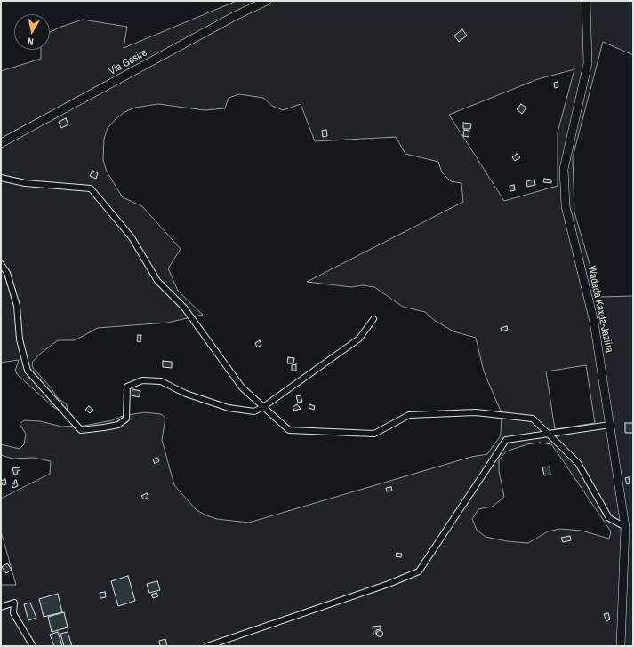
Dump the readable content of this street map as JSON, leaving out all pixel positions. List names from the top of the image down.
{
  "streets": {
    "street": ["Via Gesire", "Wadada Kaxda-Jaziira"]
  },
  "north": "bottom"
}
